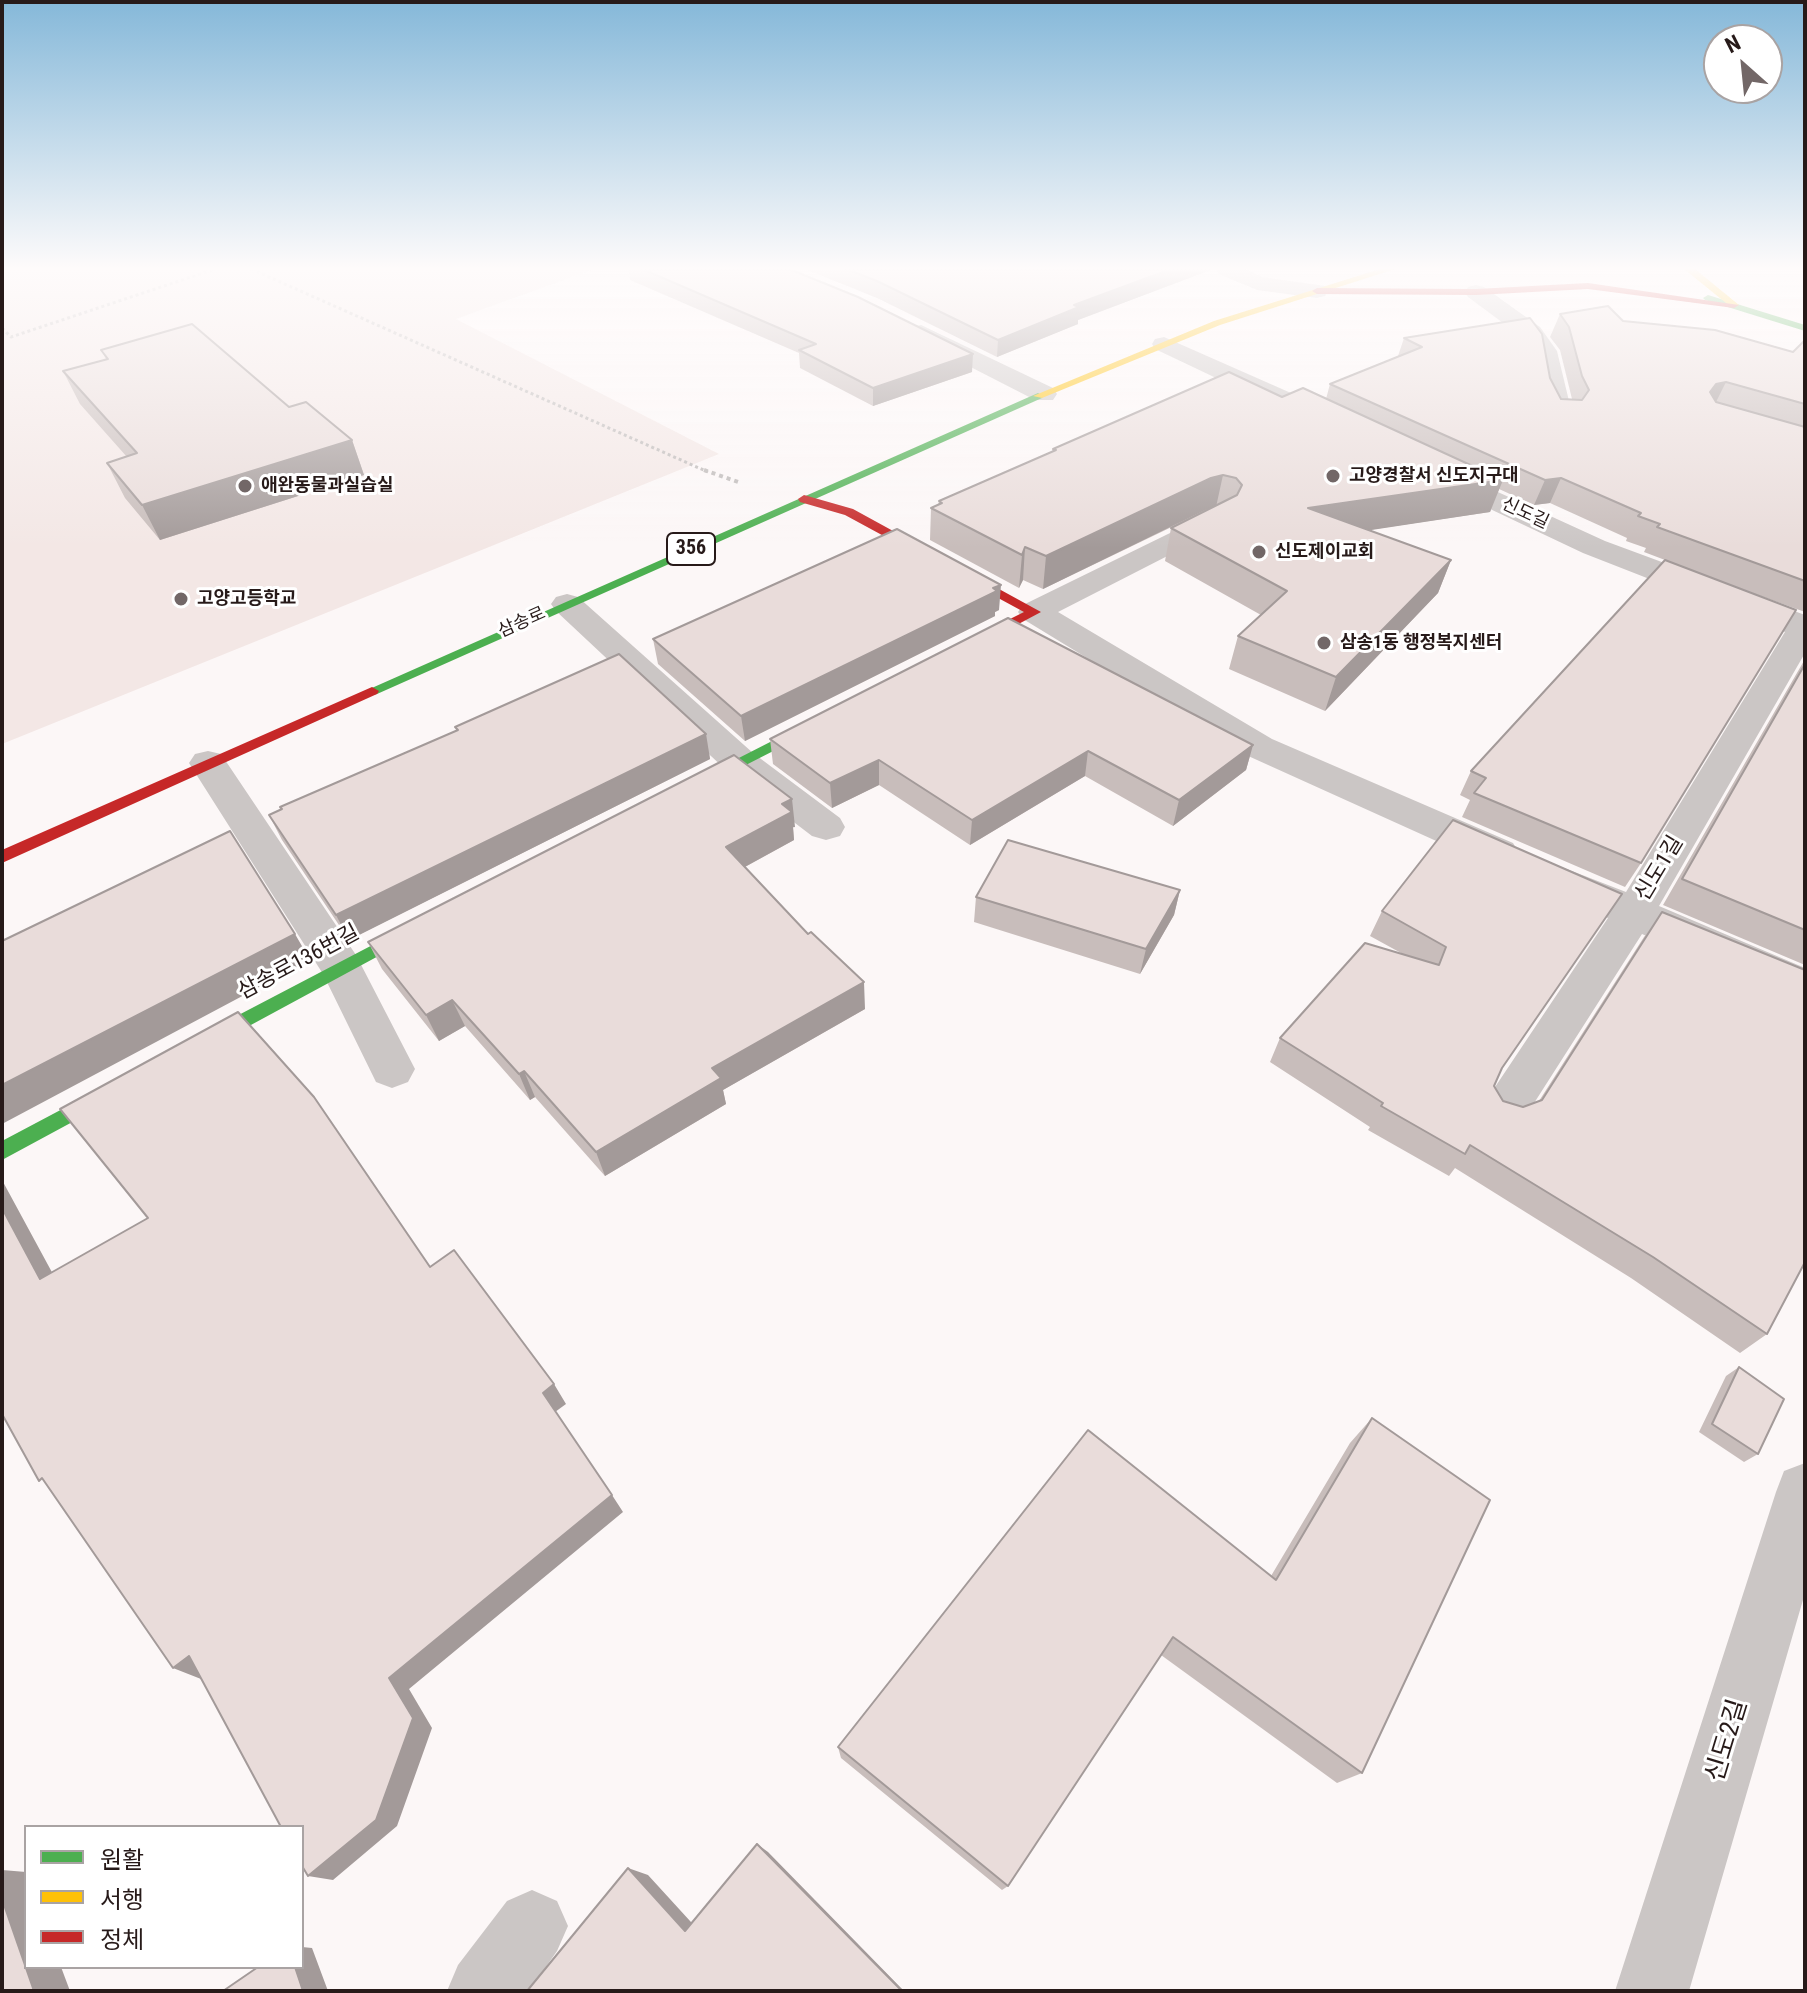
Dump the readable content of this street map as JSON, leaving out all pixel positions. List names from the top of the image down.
{
  "streets": {
    "main road": ["356", "삼송로", "삼송로136번길"],
    "street": ["신도길", "신도1길", "신도2길"]
  },
  "crossings": [
    ["신도길", "신도1길"]
  ],
  "places": [
    "고양경찰서 신도지구대",
    "애완동물과실습실",
    "신도제이교회",
    "고양고등학교",
    "삼송1동 행정복지센터"
  ],
  "legend": ["원활", "서행", "정체"],
  "north": "top left"
}
